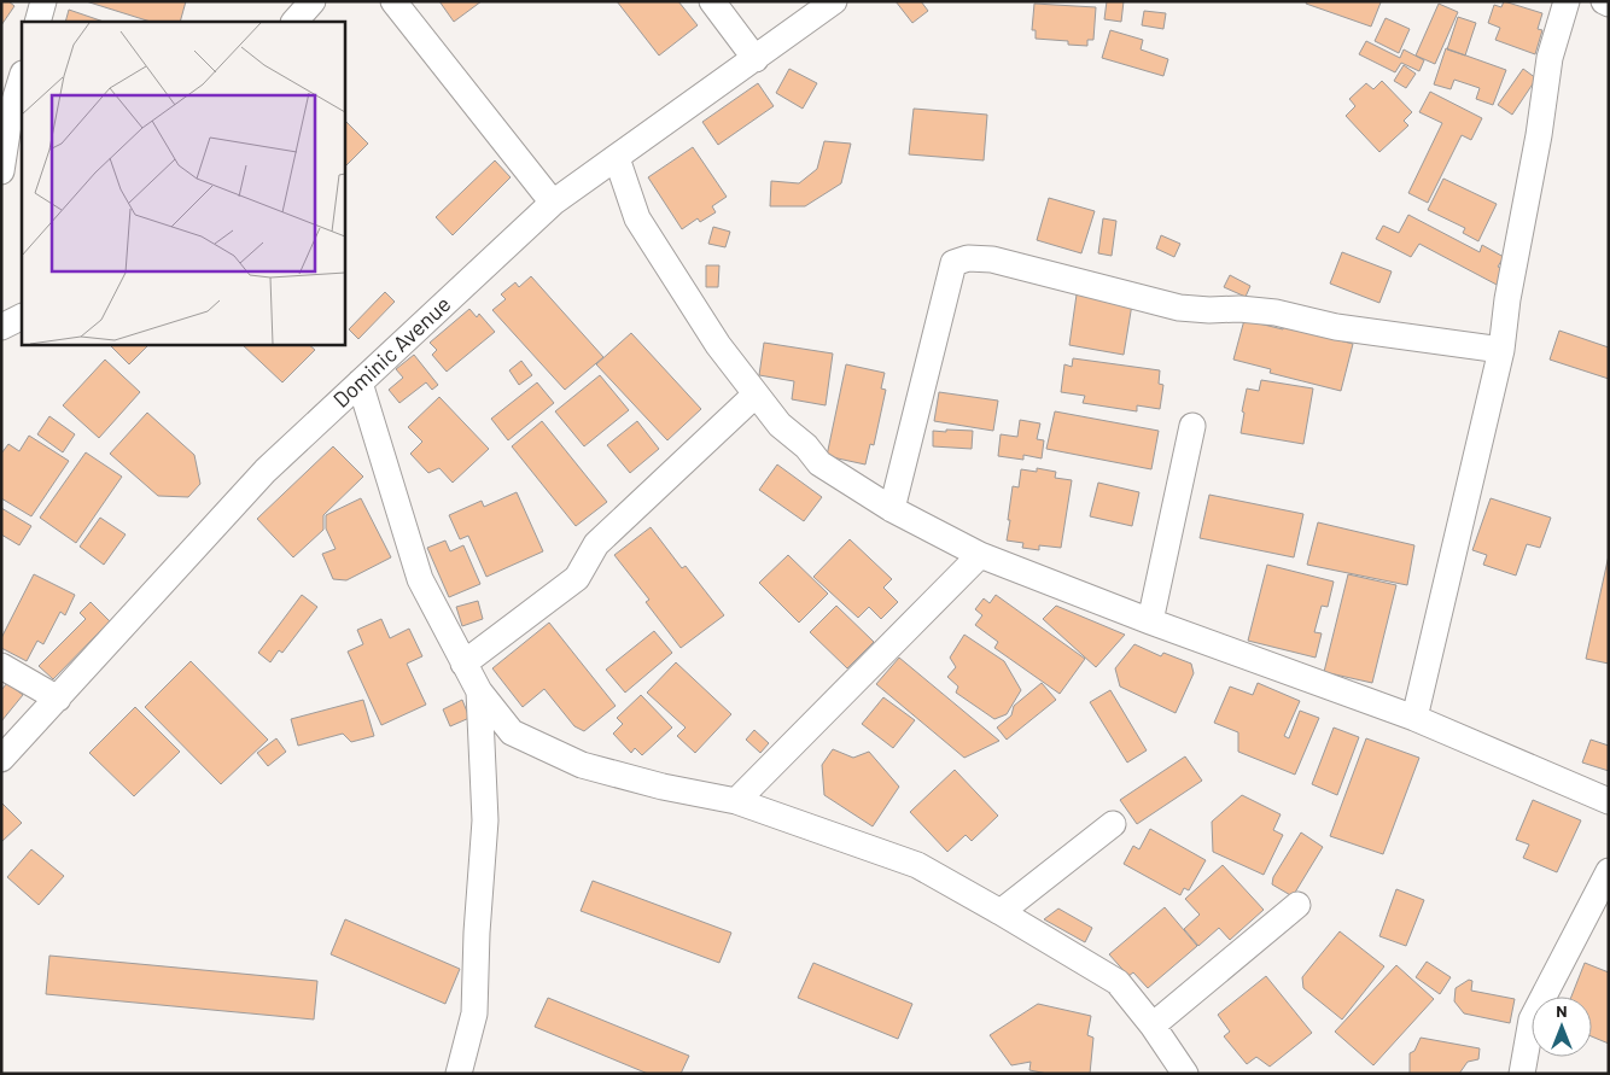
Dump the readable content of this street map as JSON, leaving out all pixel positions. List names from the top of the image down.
{
  "streets": {
    "street": ["Dominic Avenue"]
  },
  "north": "top"
}
